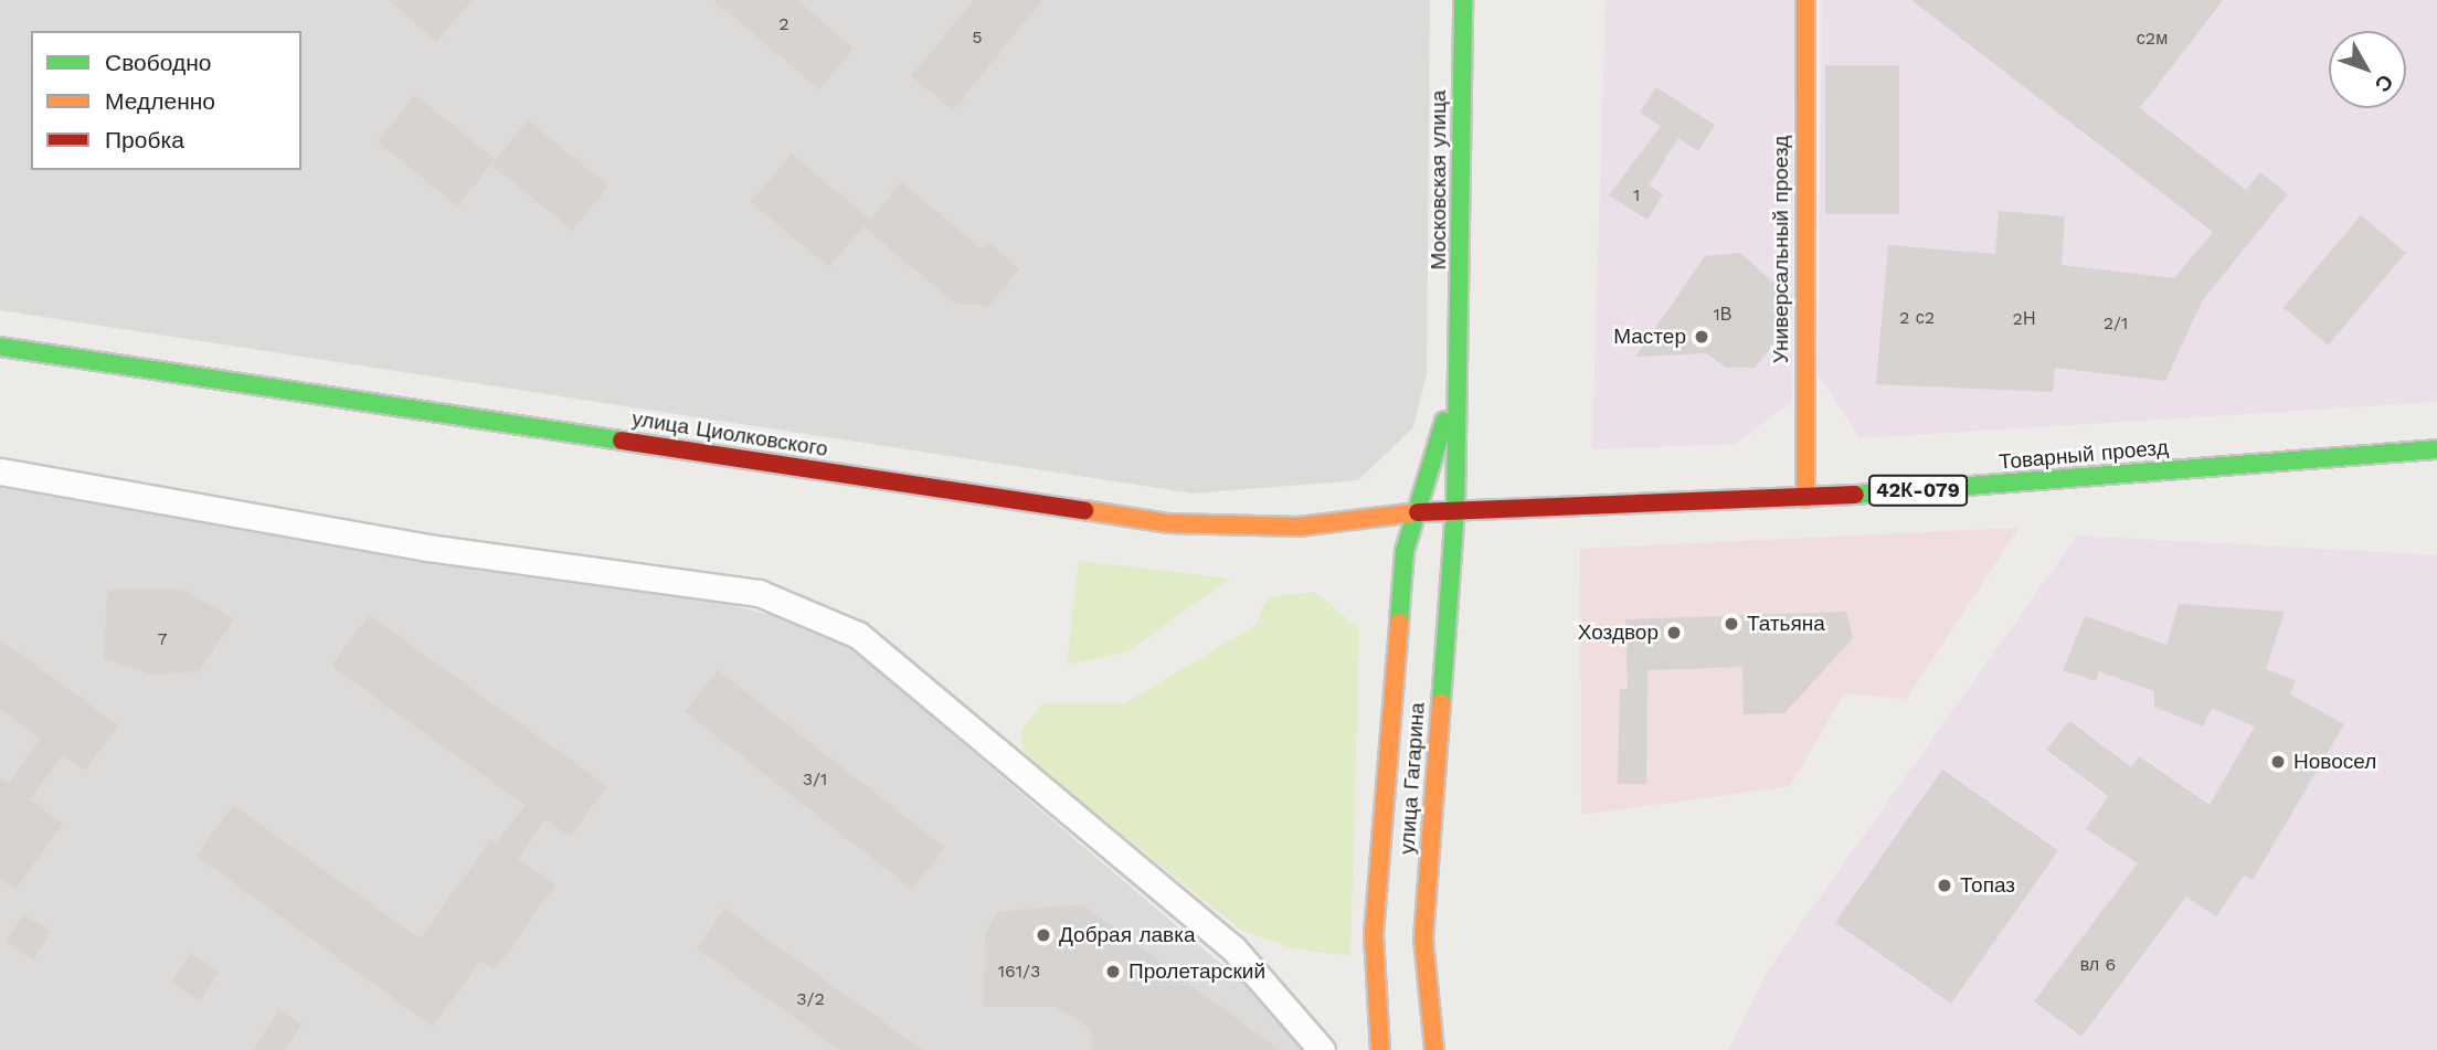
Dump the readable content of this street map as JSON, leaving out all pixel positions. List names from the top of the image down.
{
  "streets": {
    "main road": [
      "Московская улица",
      "Универсальный проезд",
      "улица Циолковского",
      "Товарный проезд",
      "42К-079",
      "улица Гагарина"
    ]
  },
  "crossings": [
    ["Московская улица", "улица Циолковского"],
    ["Московская улица", "Товарный проезд"],
    ["Московская улица", "улица Гагарина"],
    ["Универсальный проезд", "Товарный проезд"],
    ["улица Циолковского", "Товарный проезд"],
    ["улица Циолковского", "улица Гагарина"],
    ["Товарный проезд", "улица Гагарина"]
  ],
  "places": [
    "Мастер",
    "Татьяна",
    "Хоздвор",
    "Новосел",
    "Топаз",
    "Добрая лавка",
    "Пролетарский"
  ],
  "house_numbers": [
    "2",
    "5",
    "с2м",
    "1",
    "1В",
    "2 с2",
    "2Н",
    "2/1",
    "7",
    "3/1",
    "вл 6",
    "161/3",
    "3/2"
  ],
  "legend": ["Свободно", "Медленно", "Пробка"],
  "north": "bottom right"
}
